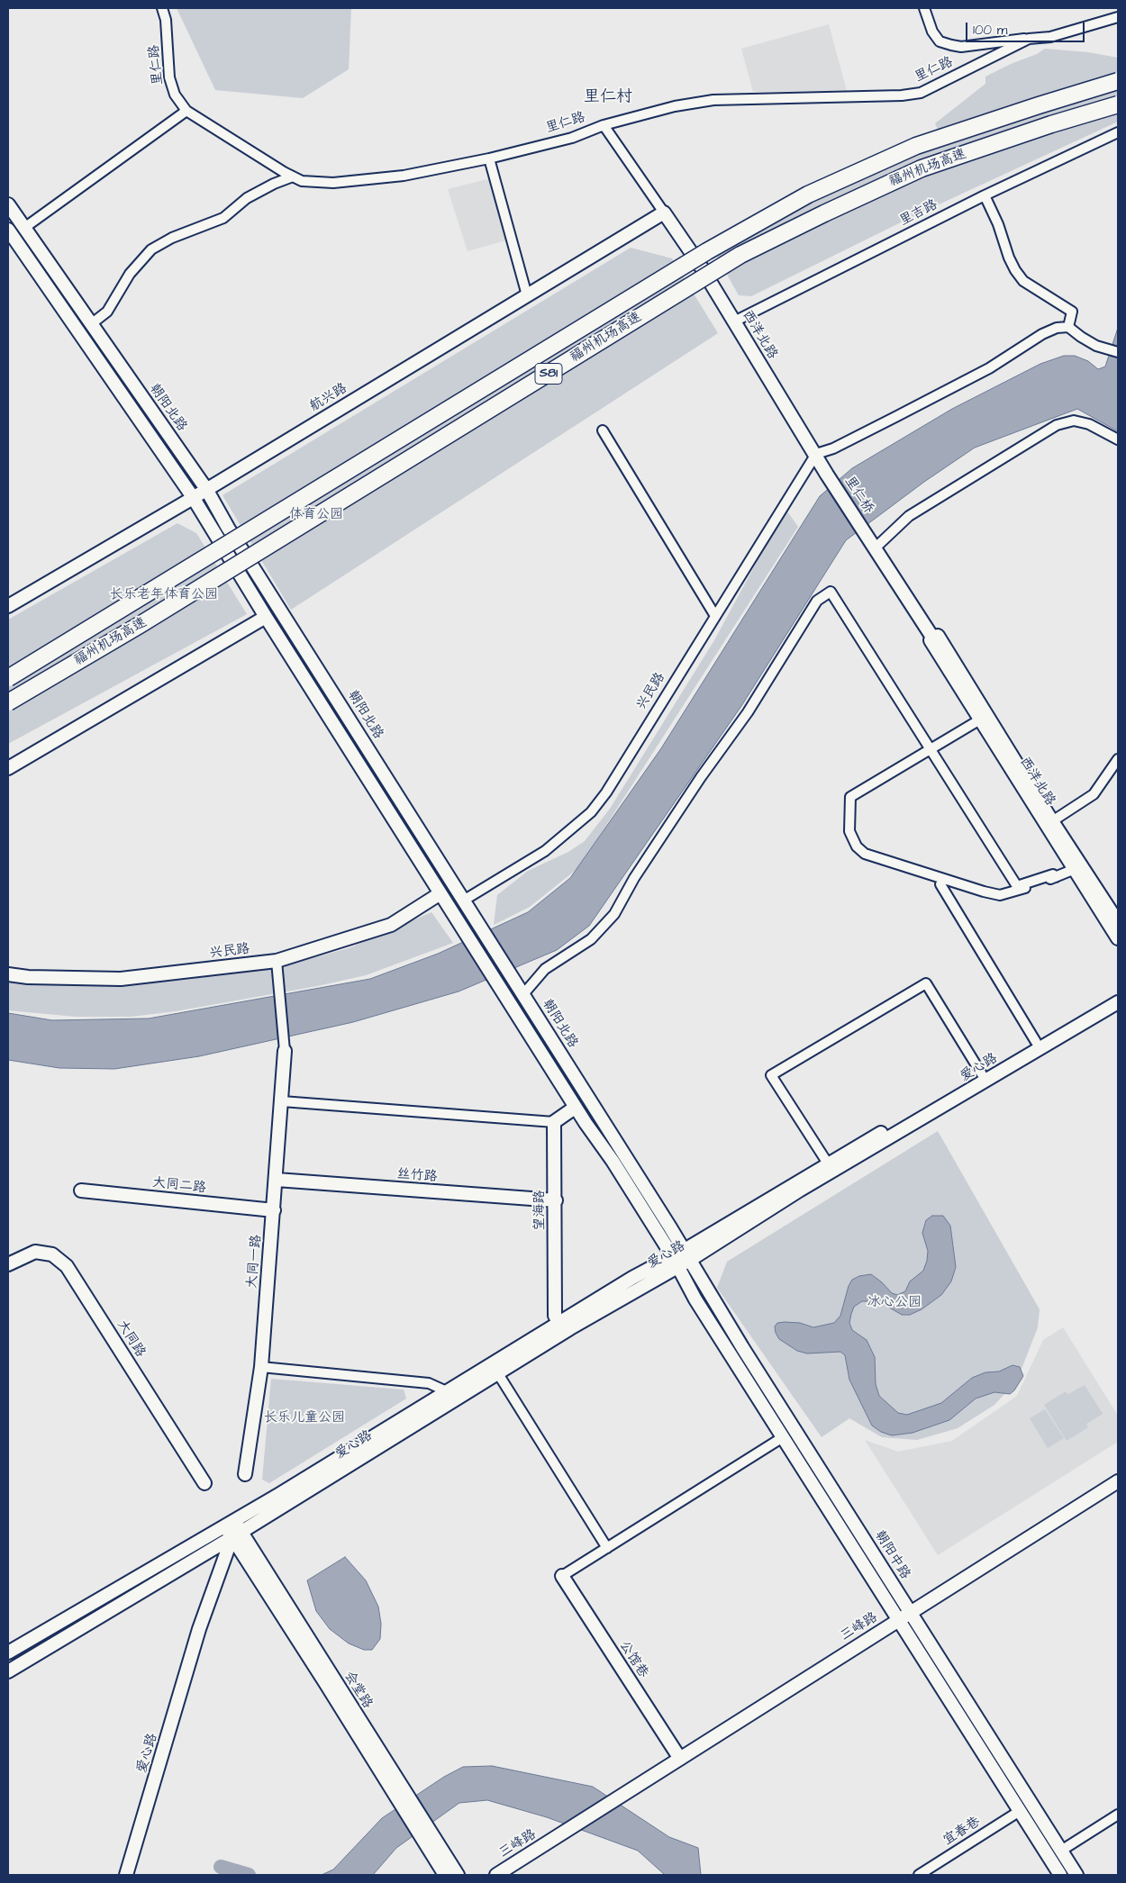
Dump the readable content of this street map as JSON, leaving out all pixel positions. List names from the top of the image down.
{
  "streets": {
    "highway": ["福州机场高速", "S81"],
    "main road": [
      "西洋北路",
      "航兴路",
      "朝阳北路",
      "里仁桥",
      "兴民路",
      "爱心路",
      "丝竹路",
      "大同二路",
      "望海路",
      "大同一路",
      "大同路",
      "朝阳中路",
      "三峰路",
      "公馆巷",
      "会堂路"
    ],
    "street": ["里仁路", "里吉路", "宜春巷"]
  },
  "crossings": [
    ["里吉路", "西洋北路"],
    ["西洋北路", "航兴路"],
    ["西洋北路", "里仁桥"],
    ["西洋北路", "兴民路"],
    ["航兴路", "朝阳北路"],
    ["朝阳北路", "兴民路"],
    ["朝阳北路", "爱心路"],
    ["朝阳北路", "朝阳中路"],
    ["爱心路", "望海路"],
    ["爱心路", "朝阳中路"],
    ["爱心路", "会堂路"],
    ["丝竹路", "望海路"],
    ["丝竹路", "大同一路"],
    ["大同二路", "大同一路"],
    ["朝阳中路", "三峰路"],
    ["三峰路", "公馆巷"]
  ],
  "districts": ["里仁村"],
  "parks": [
    "体育公园",
    "长乐老年体育公园",
    "冰心公园",
    "长乐儿童公园"
  ],
  "scale_bar": "100 m"
}
